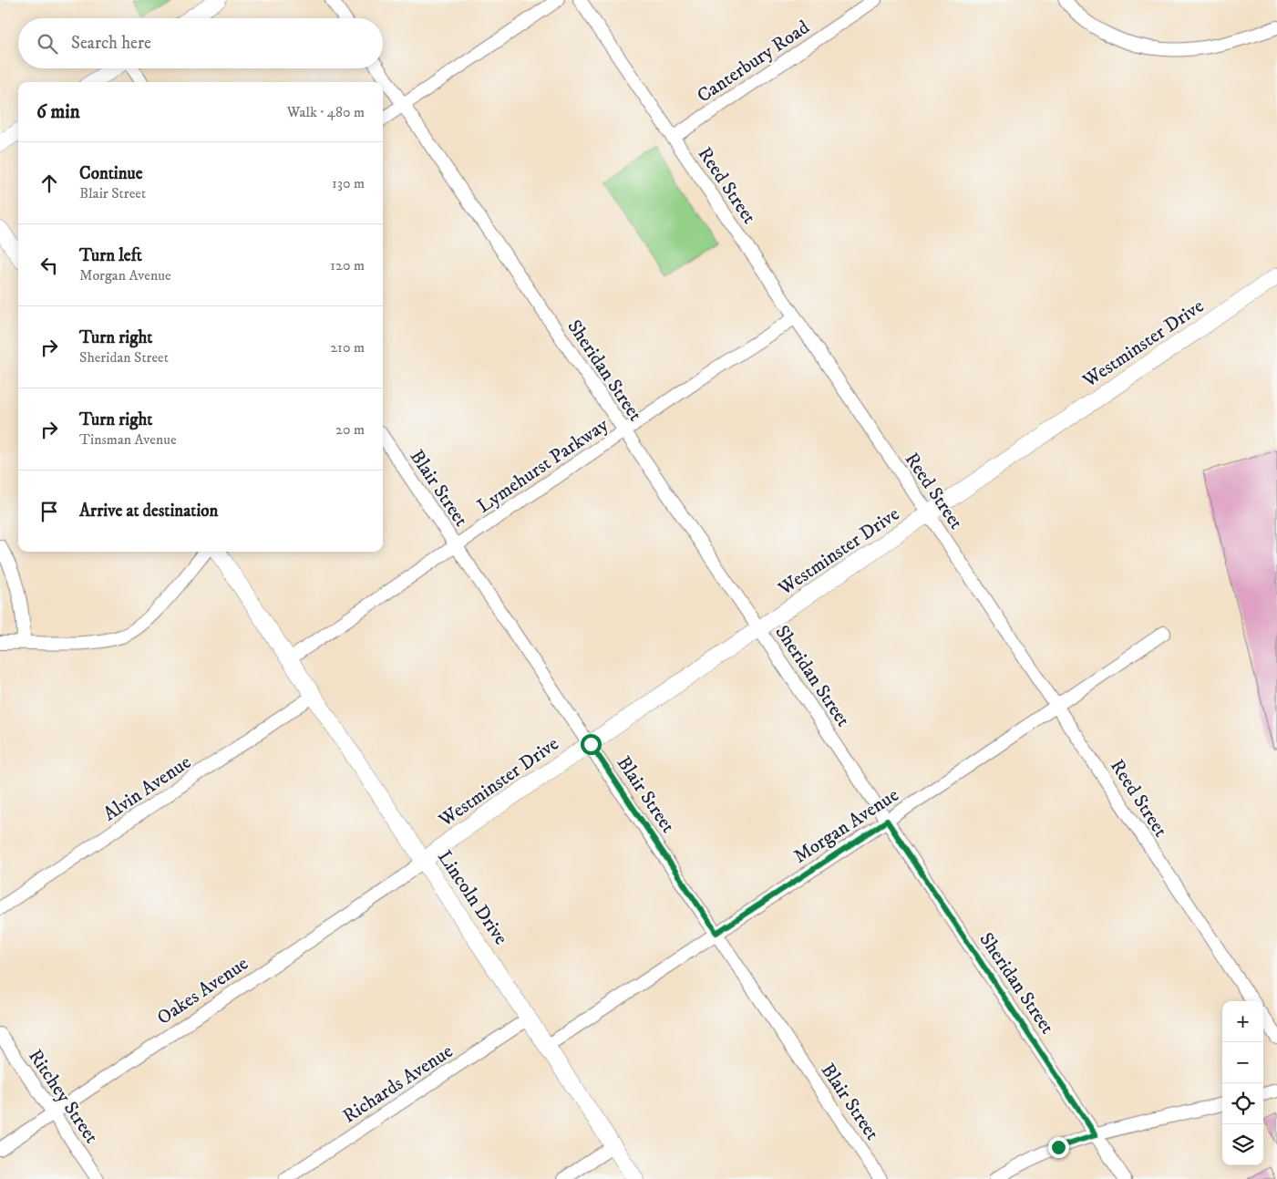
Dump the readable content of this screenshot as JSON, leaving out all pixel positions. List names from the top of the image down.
{
  "streets": {
    "street": [
      "Canterbury Road",
      "Reed Street",
      "Westminster Drive",
      "Sheridan Street",
      "Lymehurst Parkway",
      "Blair Street",
      "Alvin Avenue",
      "Morgan Avenue",
      "Lincoln Drive",
      "Oakes Avenue",
      "Richards Avenue",
      "Ritchey Street"
    ]
  },
  "crossings": [
    ["Canterbury Road", "Reed Street"],
    ["Reed Street", "Westminster Drive"],
    ["Reed Street", "Lymehurst Parkway"],
    ["Reed Street", "Morgan Avenue"],
    ["Westminster Drive", "Sheridan Street"],
    ["Westminster Drive", "Blair Street"],
    ["Westminster Drive", "Lincoln Drive"],
    ["Westminster Drive", "Oakes Avenue"],
    ["Sheridan Street", "Lymehurst Parkway"],
    ["Sheridan Street", "Morgan Avenue"],
    ["Lymehurst Parkway", "Blair Street"],
    ["Lymehurst Parkway", "Lincoln Drive"],
    ["Blair Street", "Morgan Avenue"],
    ["Alvin Avenue", "Lincoln Drive"],
    ["Morgan Avenue", "Lincoln Drive"],
    ["Lincoln Drive", "Oakes Avenue"],
    ["Lincoln Drive", "Richards Avenue"],
    ["Oakes Avenue", "Ritchey Street"]
  ],
  "page": {
    "search": "Search here",
    "heading": ["6 min", "Walk · 480 m"],
    "list": [
      ["Continue", "Blair Street", "130 m"],
      ["Turn left", "Morgan Avenue", "120 m"],
      ["Turn right", "Sheridan Street", "210 m"],
      ["Turn right", "Tinsman Avenue", "20 m"],
      "Arrive at destination"
    ],
    "map_buttons": ["+", "−"]
  }
}
